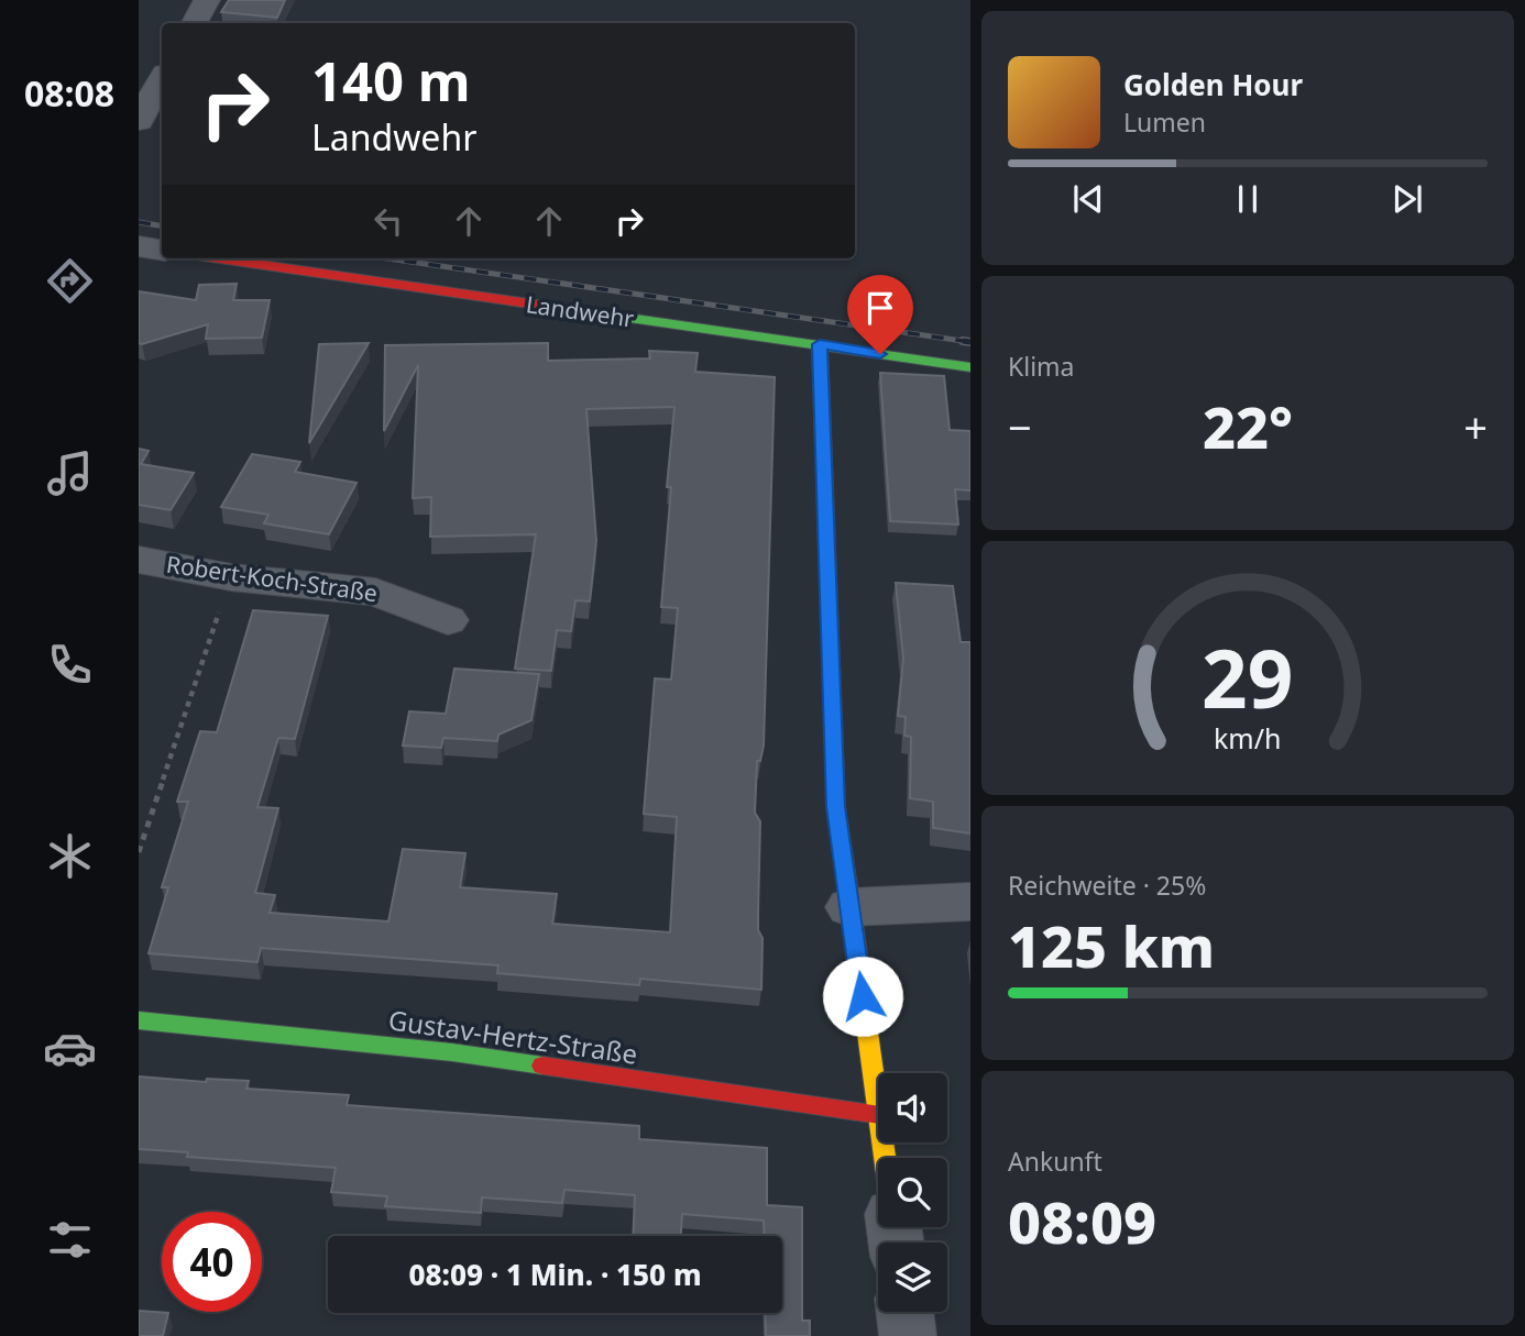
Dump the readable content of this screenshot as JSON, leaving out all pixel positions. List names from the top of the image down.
{
  "streets": {
    "street": ["Landwehr", "Robert-Koch-Straße", "Gustav-Hertz-Straße"]
  },
  "page": {
    "tabs": "08:08",
    "turn": ["140 m", "Landwehr"],
    "song": ["Golden Hour", "Lumen"],
    "tile": [
      "Klima",
      ["Reichweite · 25%", "125 km"],
      ["Ankunft", "08:09"]
    ],
    "heat": ["−", "22°", "+"],
    "limit": "40",
    "trip": "08:09 · 1 Min. · 150 m",
    "gauge": ["29", "km/h"]
  }
}
